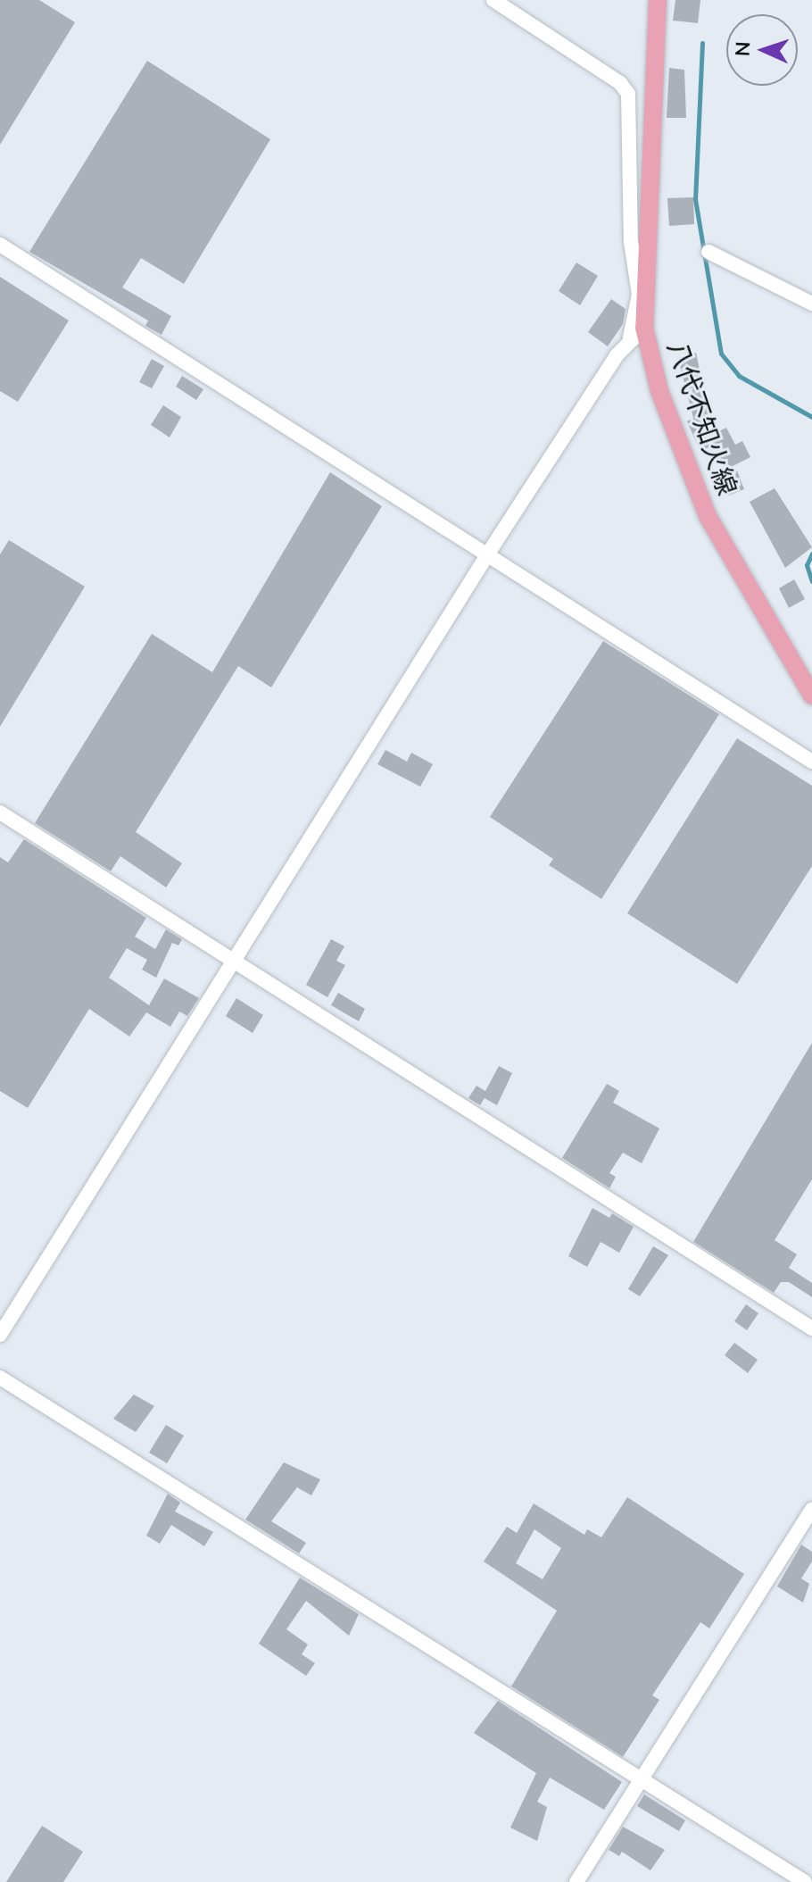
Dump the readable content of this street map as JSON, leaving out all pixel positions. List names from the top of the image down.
{
  "streets": {
    "main road": ["八代不知火線"]
  },
  "north": "left"
}
